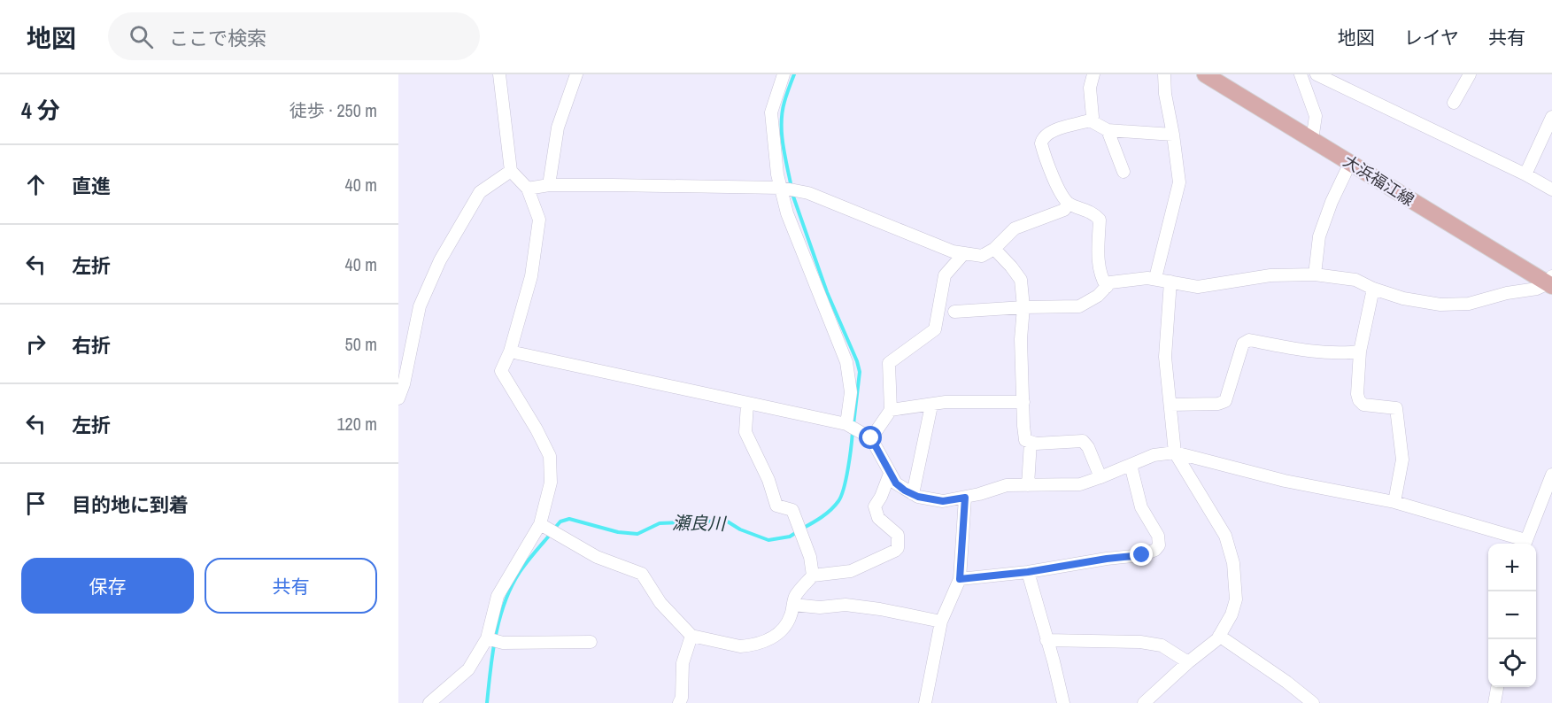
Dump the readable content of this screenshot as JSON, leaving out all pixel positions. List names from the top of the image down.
{
  "streets": {
    "main road": ["大浜福江線"]
  },
  "water": ["瀬良川"],
  "page": {
    "header": "地図",
    "search": "ここで検索",
    "nav": ["地図", "レイヤ", "共有"],
    "heading": ["4 分", "徒歩 · 250 m"],
    "list": [
      ["直進", "40 m"],
      ["左折", "40 m"],
      ["右折", "50 m"],
      ["左折", "120 m"],
      "目的地に到着"
    ],
    "buttons": ["保存", "共有"],
    "map_buttons": ["+", "−"]
  }
}
